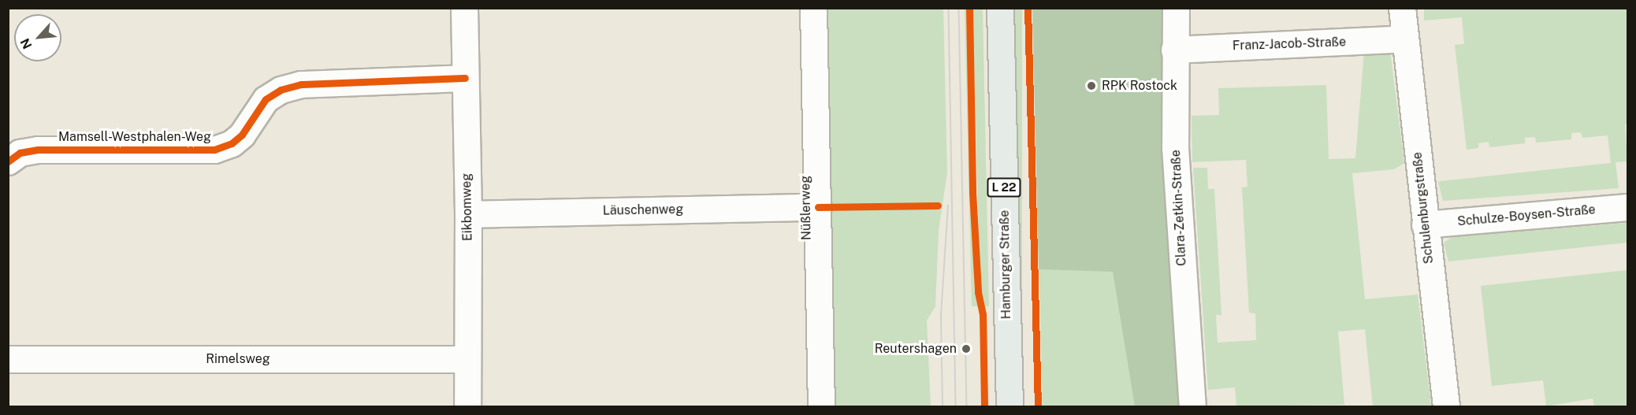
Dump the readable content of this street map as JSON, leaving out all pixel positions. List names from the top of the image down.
{
  "streets": {
    "main road": ["L 22", "Hamburger Straße"],
    "street": [
      "Franz-Jacob-Straße",
      "Mamsell-Westphalen-Weg",
      "Eikbomweg",
      "Nüßlerweg",
      "Clara-Zetkin-Straße",
      "Schulenburgstraße",
      "Läuschenweg",
      "Schulze-Boysen-Straße",
      "Rimelsweg"
    ]
  },
  "crossings": [
    ["Franz-Jacob-Straße", "Clara-Zetkin-Straße"],
    ["Franz-Jacob-Straße", "Schulenburgstraße"],
    ["Mamsell-Westphalen-Weg", "Eikbomweg"],
    ["Eikbomweg", "Läuschenweg"],
    ["Eikbomweg", "Rimelsweg"],
    ["Nüßlerweg", "Läuschenweg"],
    ["Schulenburgstraße", "Schulze-Boysen-Straße"]
  ],
  "places": ["RPK Rostock", "Reutershagen"],
  "north": "bottom left"
}
